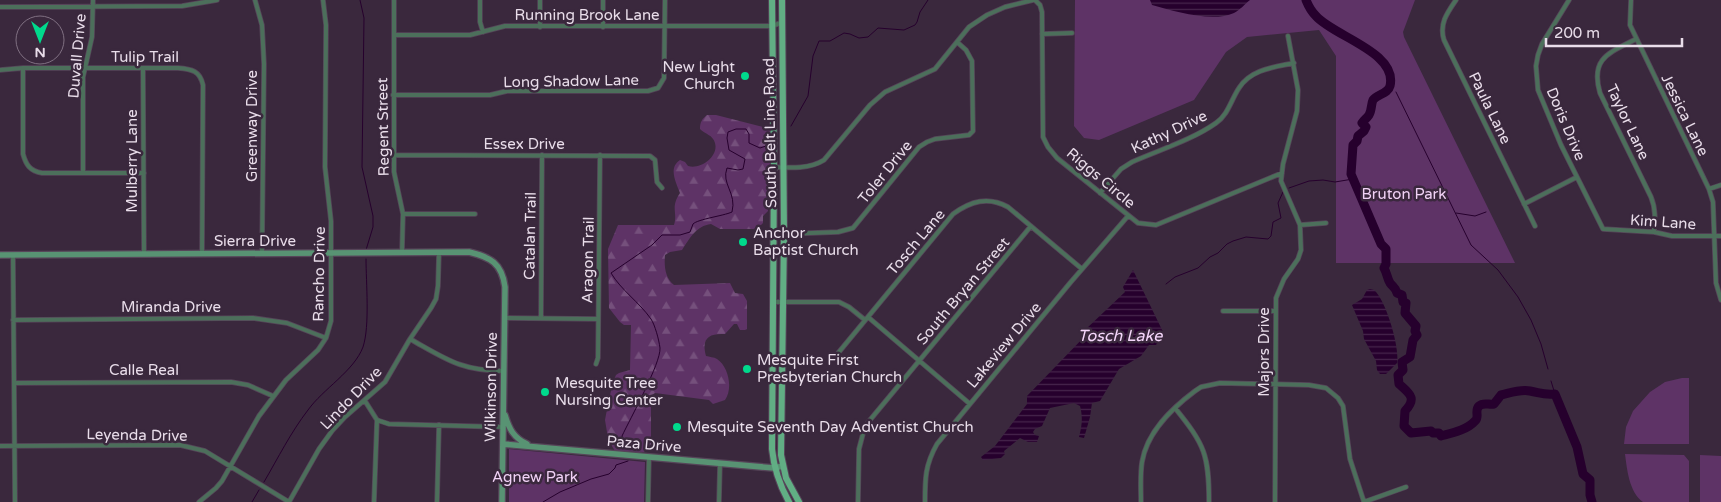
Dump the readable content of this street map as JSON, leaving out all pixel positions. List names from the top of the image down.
{
  "streets": {
    "main road": ["South Belt Line Road"],
    "street": [
      "Running Brook Lane",
      "Duvall Drive",
      "Tulip Trail",
      "Long Shadow Lane",
      "Paula Lane",
      "Jessica Lane",
      "Taylor Lane",
      "Doris Drive",
      "Greenway Drive",
      "Regent Street",
      "Kathy Drive",
      "Essex Drive",
      "Mulberry Lane",
      "Toler Drive",
      "Riggs Circle",
      "Kim Lane",
      "Catalan Trail",
      "Sierra Drive",
      "Tosch Lane",
      "Aragon Trail",
      "Rancho Drive",
      "South Bryan Street",
      "Miranda Drive",
      "Lakeview Drive",
      "Majors Drive",
      "Calle Real",
      "Wilkinson Drive",
      "Lindo Drive",
      "Leyenda Drive",
      "Paza Drive"
    ]
  },
  "crossings": [
    ["Running Brook Lane", "Long Shadow Lane"],
    ["Running Brook Lane", "Regent Street"],
    ["Running Brook Lane", "South Belt Line Road"],
    ["Duvall Drive", "Tulip Trail"],
    ["Tulip Trail", "Mulberry Lane"],
    ["Tulip Trail", "Sierra Drive"],
    ["Long Shadow Lane", "Regent Street"],
    ["Jessica Lane", "Taylor Lane"],
    ["Jessica Lane", "Kim Lane"],
    ["Taylor Lane", "Kim Lane"],
    ["Doris Drive", "Kim Lane"],
    ["Greenway Drive", "Sierra Drive"],
    ["Regent Street", "Essex Drive"],
    ["Regent Street", "Sierra Drive"],
    ["Kathy Drive", "Riggs Circle"],
    ["Kathy Drive", "Majors Drive"],
    ["South Belt Line Road", "Toler Drive"],
    ["South Belt Line Road", "Riggs Circle"],
    ["South Belt Line Road", "Paza Drive"],
    ["Essex Drive", "Catalan Trail"],
    ["Essex Drive", "Aragon Trail"],
    ["Mulberry Lane", "Sierra Drive"],
    ["Toler Drive", "Riggs Circle"],
    ["Riggs Circle", "Lakeview Drive"],
    ["Riggs Circle", "Majors Drive"],
    ["Sierra Drive", "Rancho Drive"],
    ["Sierra Drive", "Wilkinson Drive"],
    ["Sierra Drive", "Lindo Drive"],
    ["Tosch Lane", "South Bryan Street"],
    ["Tosch Lane", "Lakeview Drive"],
    ["Rancho Drive", "Miranda Drive"],
    ["Rancho Drive", "Calle Real"],
    ["Rancho Drive", "Leyenda Drive"],
    ["Wilkinson Drive", "Paza Drive"],
    ["Lindo Drive", "Leyenda Drive"]
  ],
  "water": ["Tosch Lake"],
  "parks": ["Bruton Park", "Agnew Park"],
  "places": [
    "New Light Church",
    "Anchor Baptist Church",
    "Mesquite First Presbyterian Church",
    "Mesquite Tree Nursing Center",
    "Mesquite Seventh Day Adventist Church"
  ],
  "scale_bar": "200 m",
  "north": "bottom"
}
